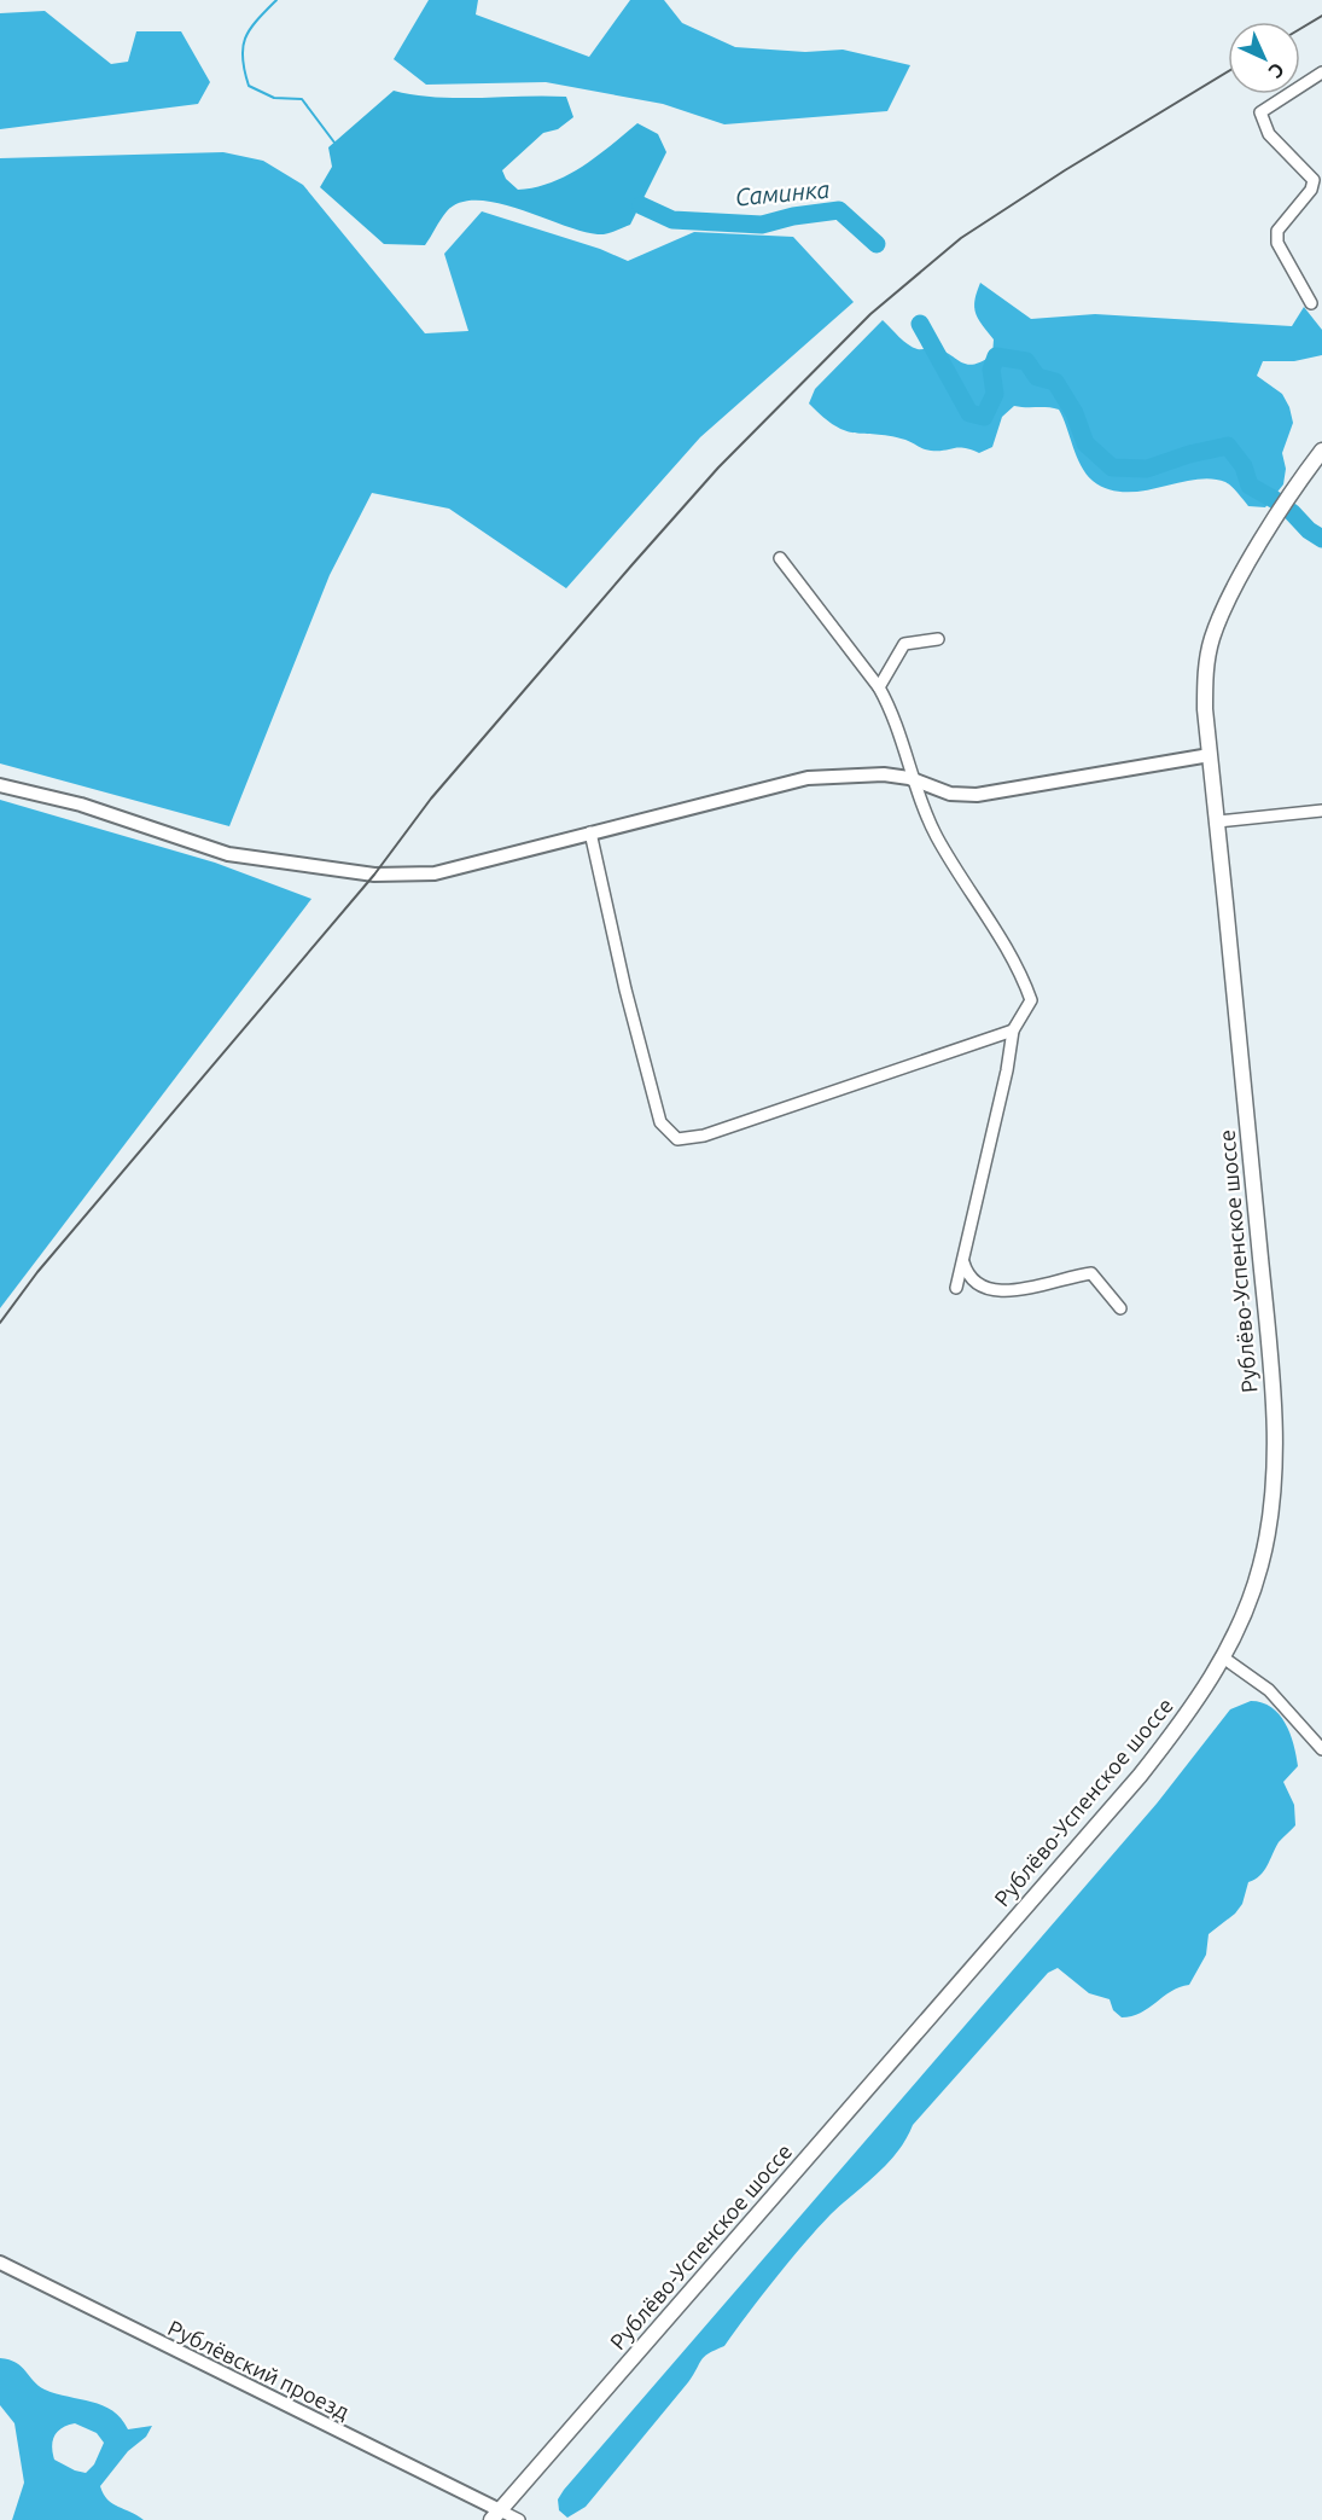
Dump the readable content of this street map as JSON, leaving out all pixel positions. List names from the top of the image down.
{
  "streets": {
    "main road": ["Рублёво-Успенское шоссе"],
    "street": ["Рублёвский проезд"]
  },
  "crossings": [
    ["Рублёво-Успенское шоссе", "Рублёвский проезд"]
  ],
  "water": ["Саминка"],
  "north": "bottom right"
}
